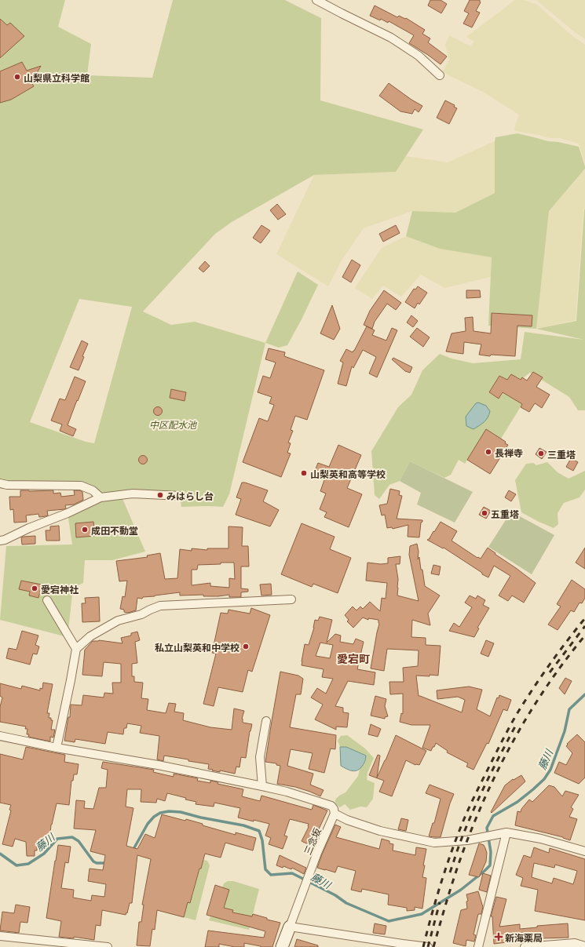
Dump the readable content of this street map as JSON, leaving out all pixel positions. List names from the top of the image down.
{
  "streets": {
    "street": ["三念坂"]
  },
  "districts": ["愛宕町"],
  "water": ["藤川"],
  "parks": ["中区配水池"],
  "places": {
    "other": [
      "山梨県立科学館",
      "長禅寺",
      "三重塔",
      "山梨英和高等学校",
      "みはらし台",
      "五重塔",
      "成田不動堂",
      "愛宕神社",
      "私立山梨英和中学校"
    ],
    "health": ["新海薬局"]
  }
}
